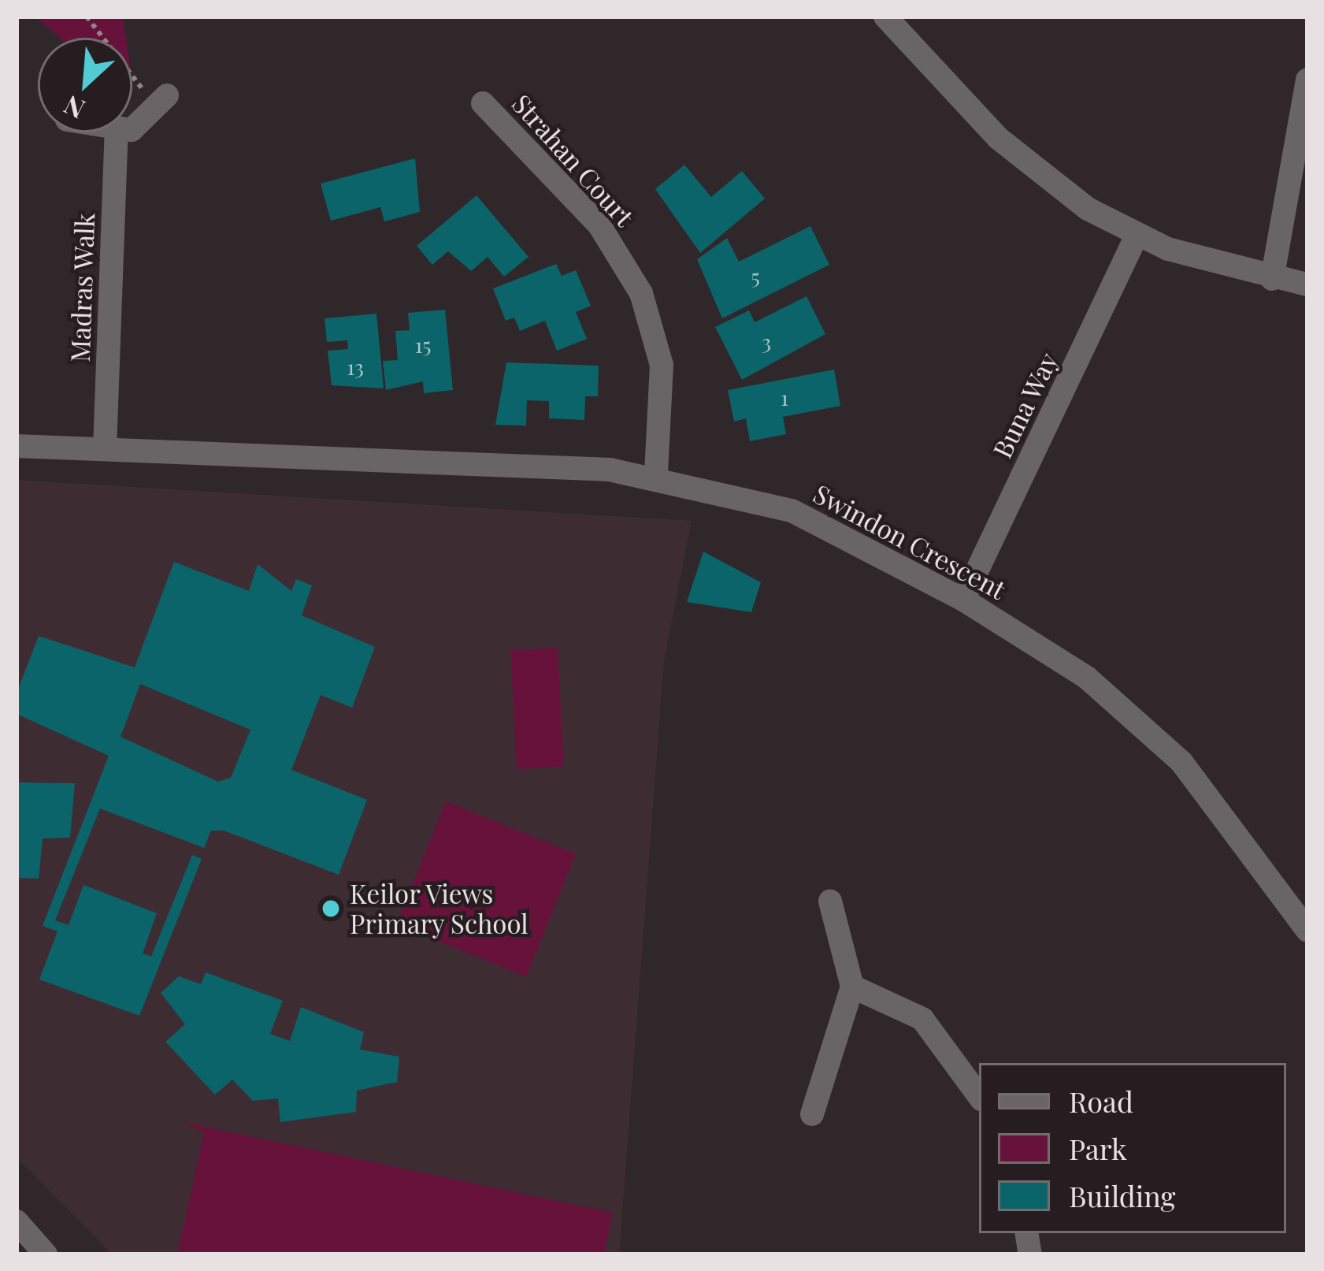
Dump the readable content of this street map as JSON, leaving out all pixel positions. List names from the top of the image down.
{
  "streets": {
    "street": [
      "Strahan Court",
      "Madras Walk",
      "Buna Way",
      "Swindon Crescent"
    ]
  },
  "crossings": [
    ["Strahan Court", "Swindon Crescent"],
    ["Madras Walk", "Swindon Crescent"],
    ["Buna Way", "Swindon Crescent"]
  ],
  "places": ["Keilor Views Primary School"],
  "house_numbers": [
    "5",
    "3",
    "15",
    "13",
    "1"
  ],
  "legend": ["Road", "Park", "Building"],
  "north": "bottom left"
}
